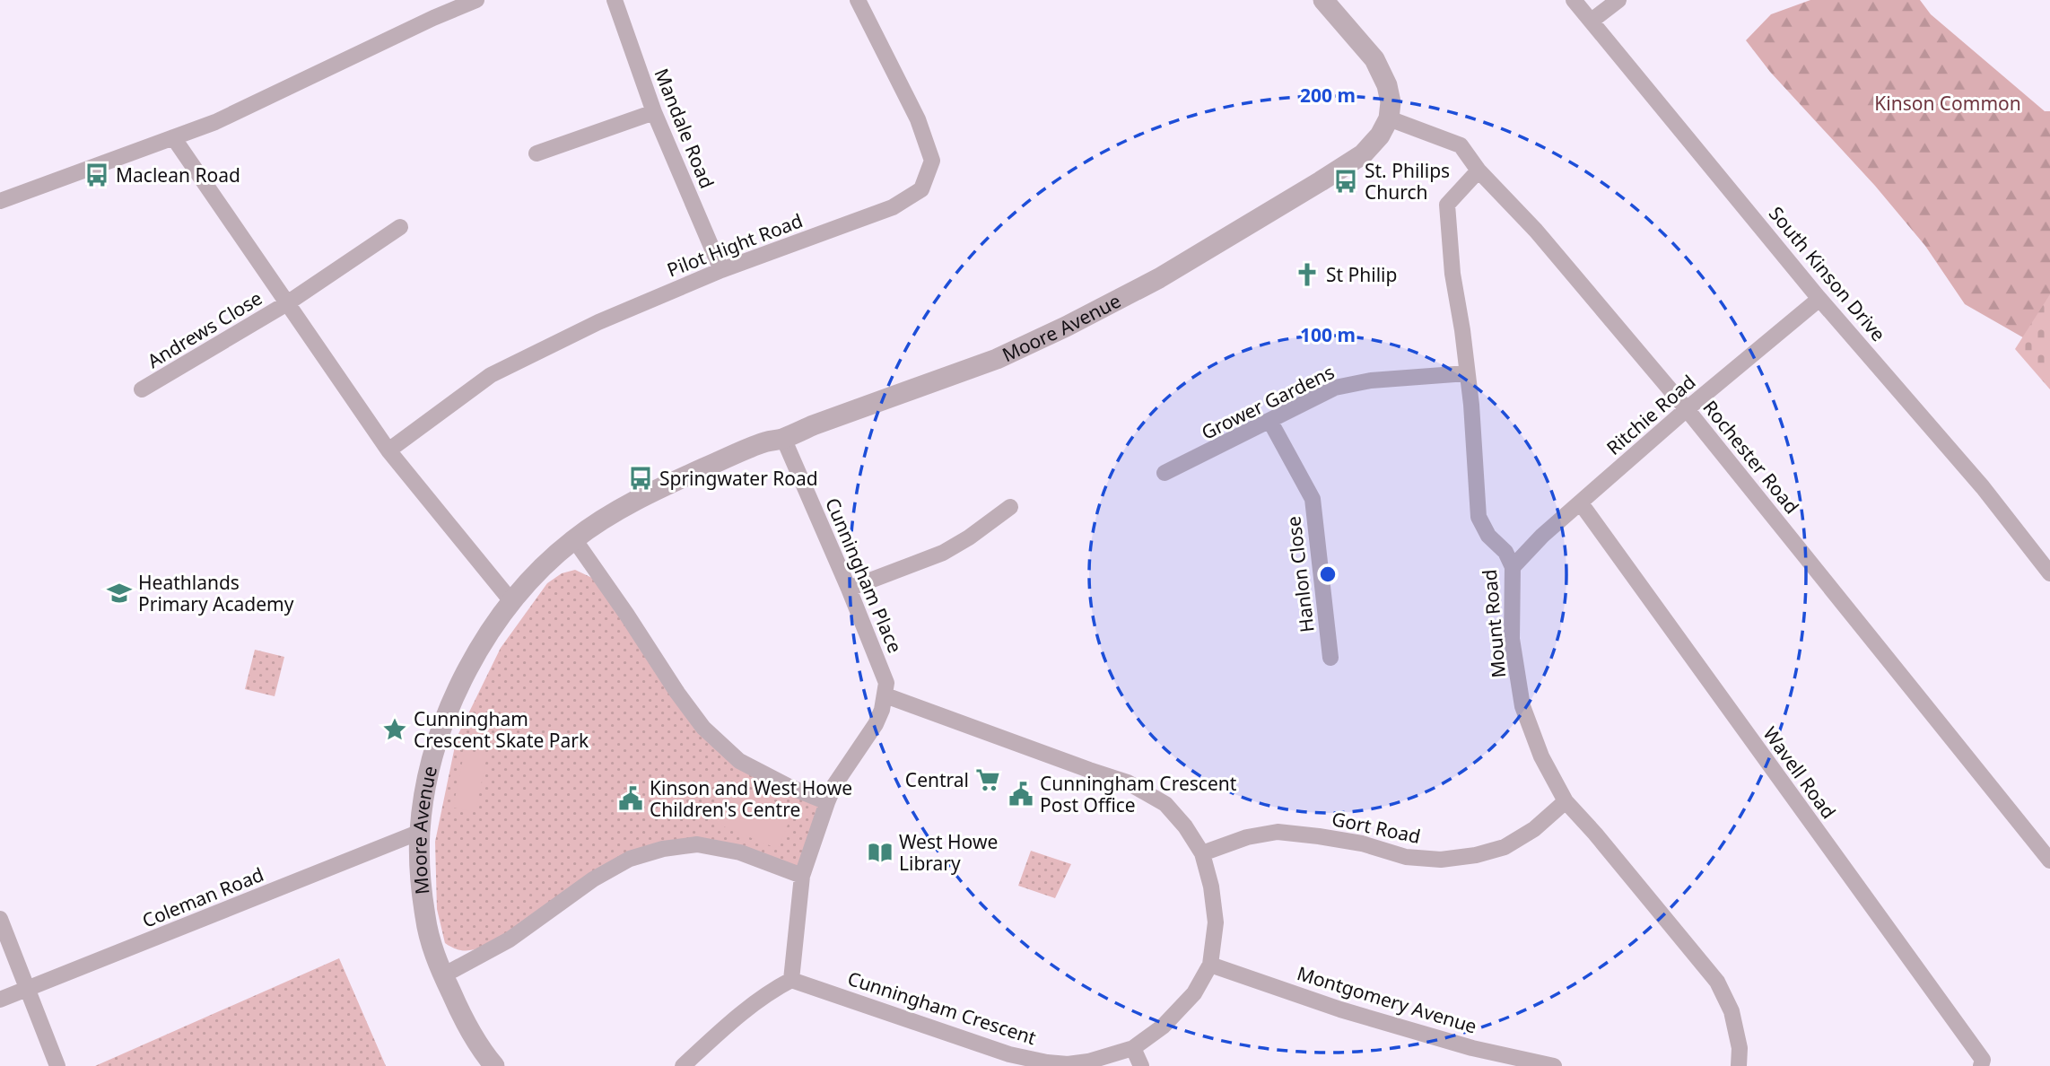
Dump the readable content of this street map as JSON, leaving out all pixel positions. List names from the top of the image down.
{
  "streets": {
    "street": [
      "Mandale Road",
      "Pilot Hight Road",
      "South Kinson Drive",
      "Moore Avenue",
      "Andrews Close",
      "Grower Gardens",
      "Ritchie Road",
      "Rochester Road",
      "Hanlon Close",
      "Cunningham Place",
      "Mount Road",
      "Wavell Road",
      "Gort Road",
      "Coleman Road",
      "Montgomery Avenue",
      "Cunningham Crescent"
    ]
  },
  "crossings": [
    ["Mandale Road", "Pilot Hight Road"],
    ["South Kinson Drive", "Ritchie Road"],
    ["Moore Avenue", "Rochester Road"],
    ["Moore Avenue", "Cunningham Place"],
    ["Moore Avenue", "Coleman Road"],
    ["Grower Gardens", "Hanlon Close"],
    ["Grower Gardens", "Mount Road"],
    ["Ritchie Road", "Rochester Road"],
    ["Ritchie Road", "Mount Road"],
    ["Ritchie Road", "Wavell Road"],
    ["Rochester Road", "Mount Road"],
    ["Cunningham Place", "Cunningham Crescent"],
    ["Mount Road", "Gort Road"],
    ["Gort Road", "Cunningham Crescent"],
    ["Montgomery Avenue", "Cunningham Crescent"]
  ],
  "parks": ["Kinson Common"],
  "places": {
    "bus stop": ["Maclean Road", "St. Philips Church", "Springwater Road"],
    "church": ["St Philip"],
    "school or university": ["Heathlands Primary Academy"],
    "place": ["Cunningham Crescent Skate Park"],
    "supermarket": ["Central"],
    "public building": ["Cunningham Crescent Post Office", "Kinson and West Howe Children's Centre"],
    "library": ["West Howe Library"]
  },
  "rings": ["200 m", "100 m"]
}
